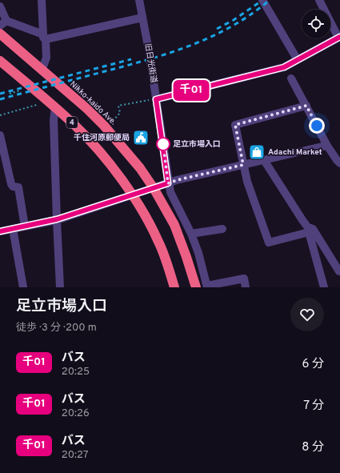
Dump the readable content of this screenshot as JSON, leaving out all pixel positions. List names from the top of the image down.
{
  "streets": {
    "highway": ["Nikko-kaido Ave.", "4"],
    "street": ["旧日光街道"]
  },
  "places": {
    "public building": ["千住河原郵便局"],
    "other": ["足立市場入口"],
    "shop": ["Adachi Market"]
  },
  "lines": ["bus line 千01"],
  "page": {
    "on_map": "千01",
    "heading": ["足立市場入口", "徒歩 · 3 分 · 200 m"],
    "list": [
      {
        "mark": "千01",
        "name": "バス",
        "note": "20:25",
        "value": "6 分"
      },
      {
        "mark": "千01",
        "name": "バス",
        "note": "20:26",
        "value": "7 分"
      },
      {
        "mark": "千01",
        "name": "バス",
        "note": "20:27",
        "value": "8 分"
      }
    ]
  }
}
